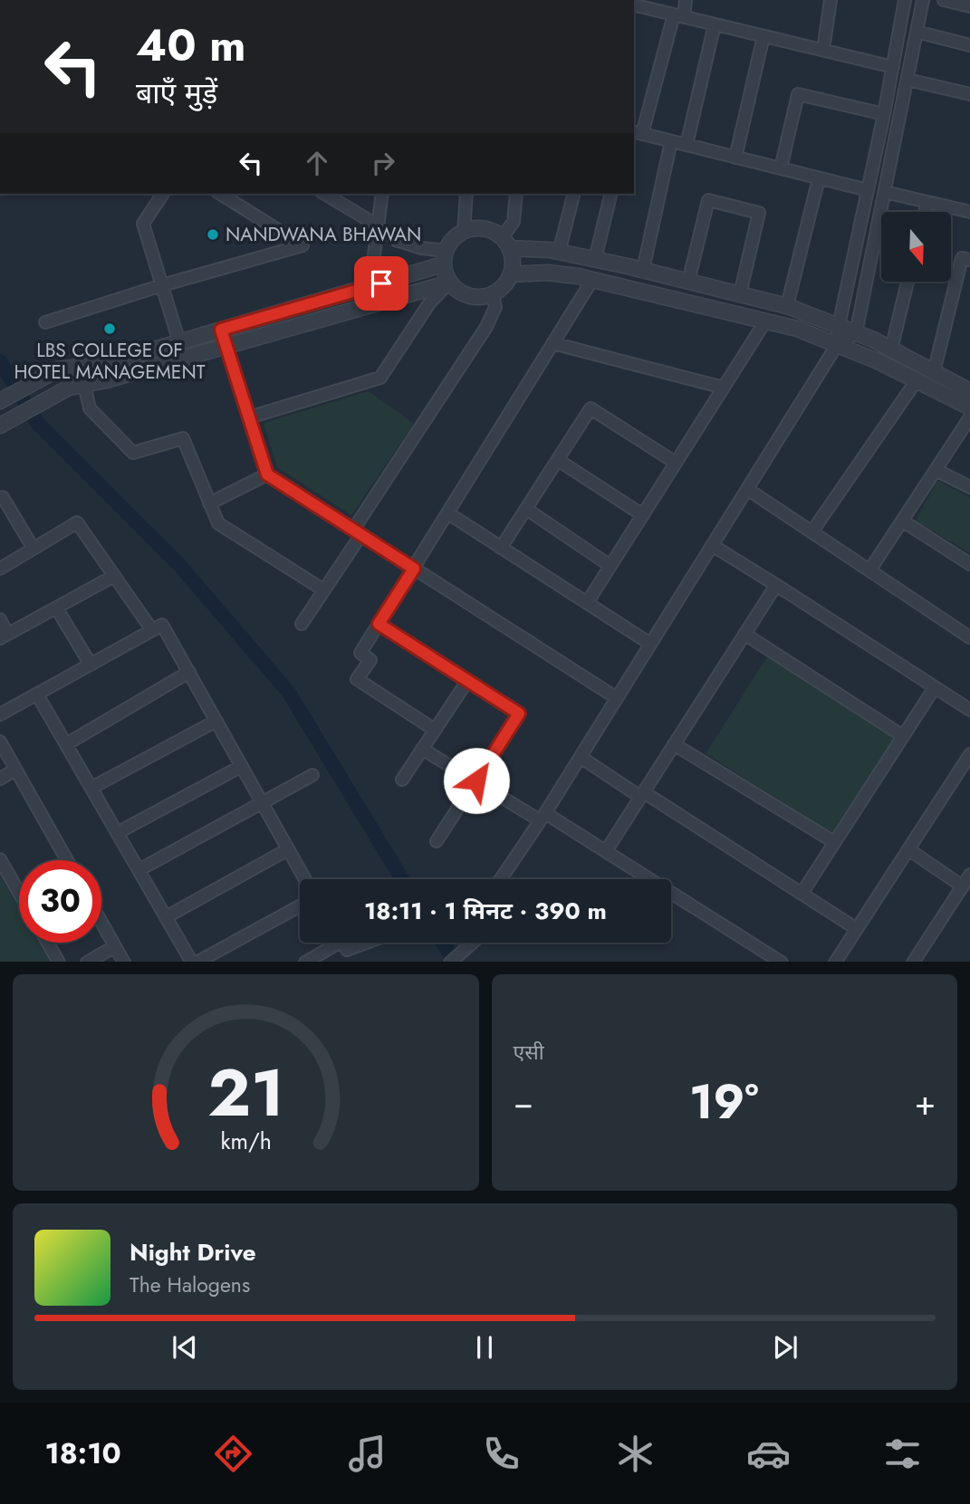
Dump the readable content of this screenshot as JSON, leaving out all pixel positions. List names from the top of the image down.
{
  "places": ["NANDWANA BHAWAN", "LBS COLLEGE OF HOTEL MANAGEMENT"],
  "north": "bottom",
  "page": {
    "turn": ["40 m", "बाएँ मुड़ें"],
    "limit": "30",
    "trip": "18:11 · 1 मिनट · 390 m",
    "tile": "एसी",
    "heat": ["−", "19°", "+"],
    "song": ["Night Drive", "The Halogens"],
    "tabs": "18:10",
    "gauge": ["21", "km/h"]
  }
}
